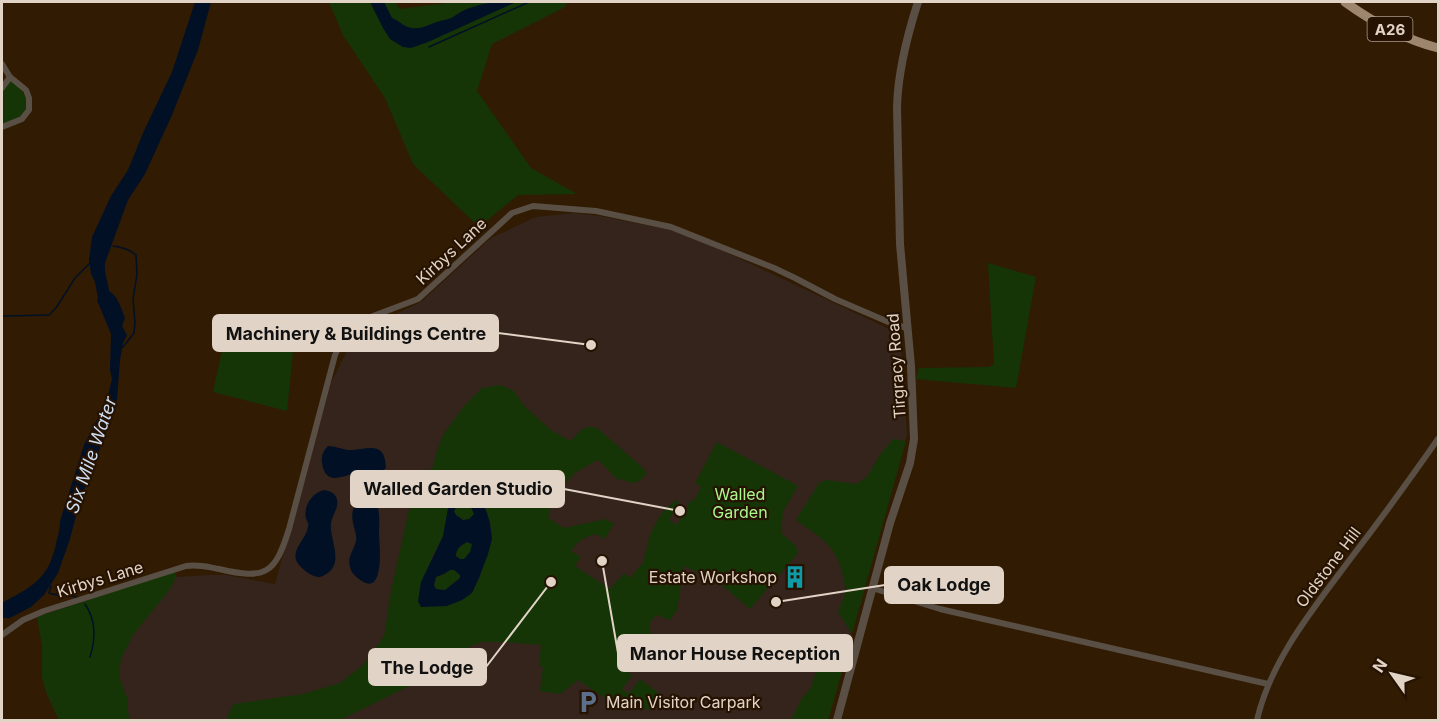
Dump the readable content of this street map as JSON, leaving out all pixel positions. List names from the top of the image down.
{
  "streets": {
    "highway": ["A26"],
    "street": ["Kirbys Lane", "Tirgracy Road", "Oldstone Hill"]
  },
  "crossings": [
    ["Kirbys Lane", "Tirgracy Road"]
  ],
  "water": ["Six Mile Water"],
  "parks": ["Walled Garden"],
  "places": {
    "other": [
      "Machinery & Buildings Centre",
      "Walled Garden Studio",
      "Manor House Reception",
      "The Lodge",
      "Oak Lodge"
    ],
    "building": ["Estate Workshop"],
    "parking": ["Main Visitor Carpark"]
  },
  "north": "top left"
}
